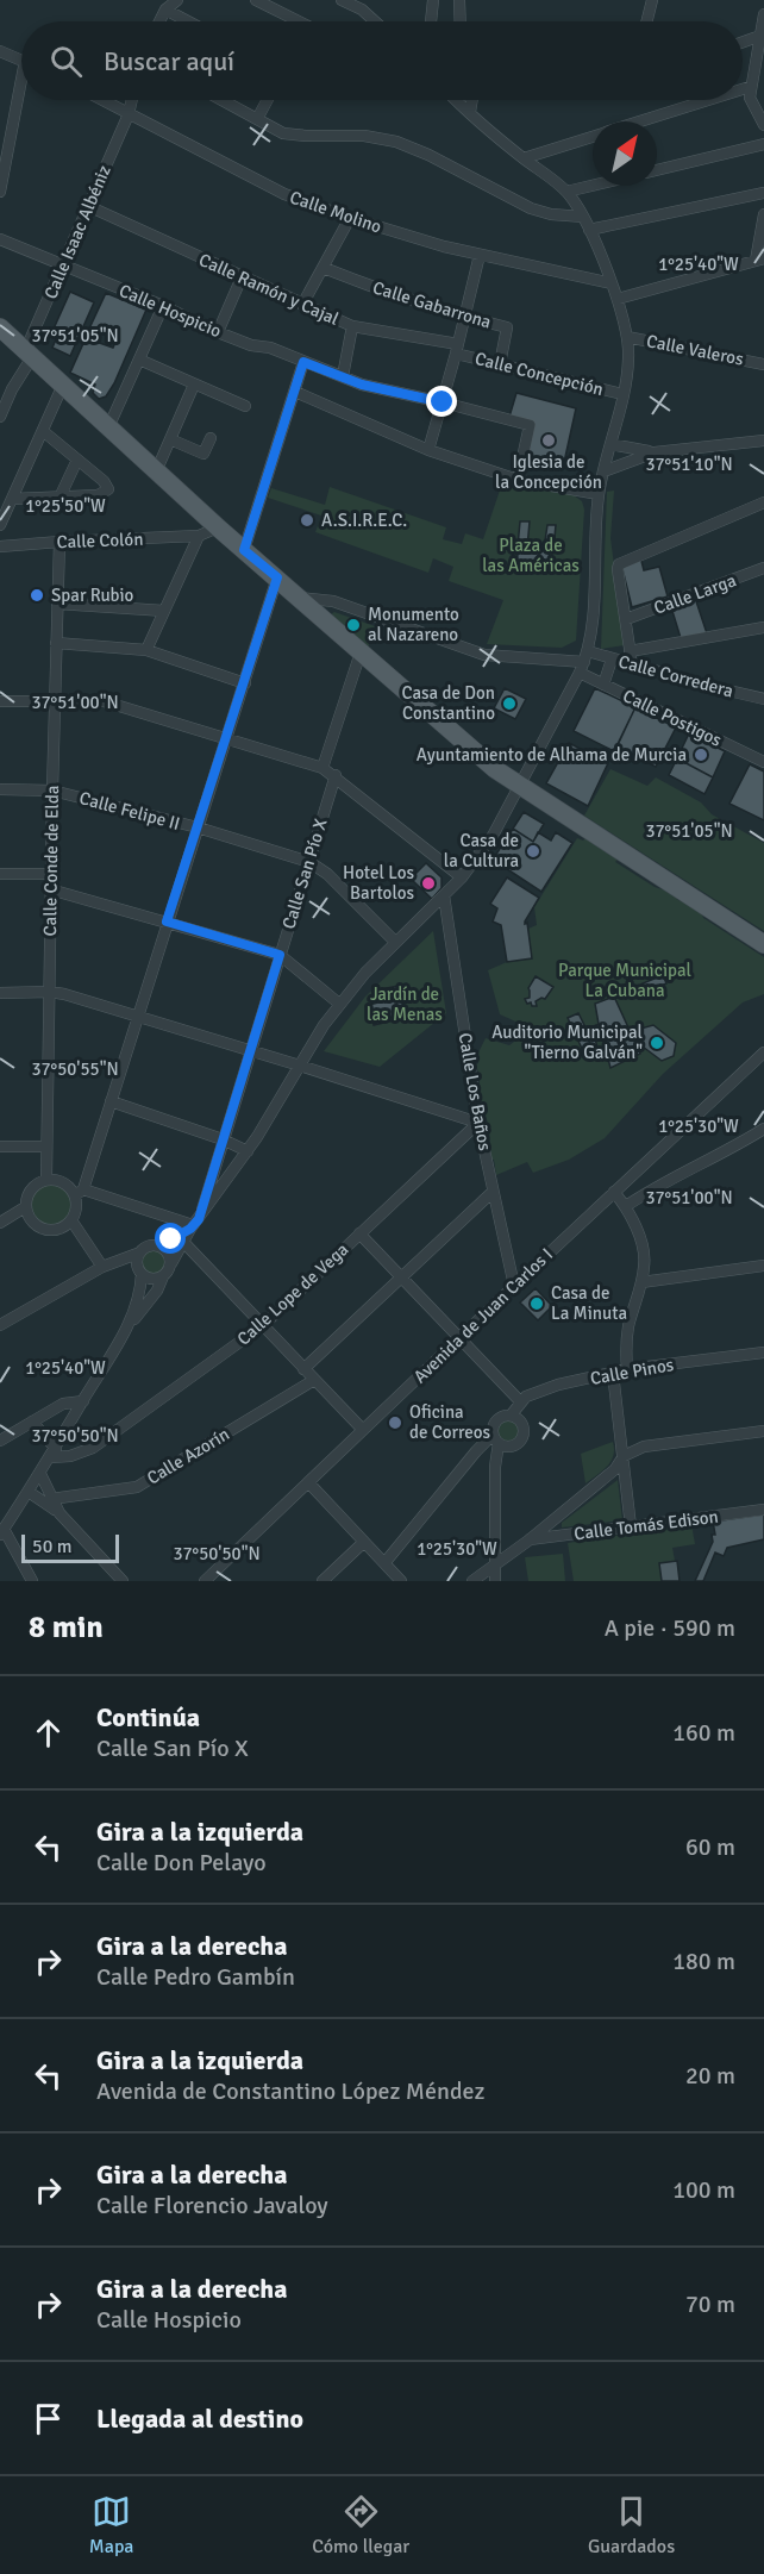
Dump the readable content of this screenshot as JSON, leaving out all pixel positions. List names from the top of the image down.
{
  "streets": {
    "street": [
      "Calle Molino",
      "Calle Isaac Albéniz",
      "Calle Ramón y Cajal",
      "Calle Gabarrona",
      "Calle Hospicio",
      "Calle Valeros",
      "Calle Concepción",
      "Calle Colón",
      "Calle Larga",
      "Calle Corredera",
      "Calle Postigos",
      "Calle Felipe II",
      "Calle Conde de Elda",
      "Calle San Pío X",
      "Calle Los Baños",
      "Calle Lope de Vega",
      "Avenida de Juan Carlos I",
      "Calle Pinos",
      "Calle Azorín",
      "Calle Tomás Edison"
    ]
  },
  "crossings": [
    ["Calle Molino", "Calle Isaac Albéniz"],
    ["Calle Isaac Albéniz", "Calle Ramón y Cajal"],
    ["Calle Isaac Albéniz", "Calle Hospicio"],
    ["Calle Ramón y Cajal", "Calle Concepción"],
    ["Calle Gabarrona", "Calle Concepción"],
    ["Calle Colón", "Calle Conde de Elda"],
    ["Calle Corredera", "Calle Postigos"],
    ["Calle Felipe II", "Calle Conde de Elda"],
    ["Calle Felipe II", "Calle San Pío X"],
    ["Calle Los Baños", "Calle Lope de Vega"],
    ["Calle Los Baños", "Avenida de Juan Carlos I"]
  ],
  "parks": ["Plaza de las Américas", "Parque Municipal La Cubana", "Jardín de las Menas"],
  "places": [
    "Iglesia de la Concepción",
    "A.S.I.R.E.C.",
    "Spar Rubio",
    "Monumento al Nazareno",
    "Casa de Don Constantino",
    "Ayuntamiento de Alhama de Murcia",
    "Casa de la Cultura",
    "Hotel Los Bartolos",
    "Auditorio Municipal \"Tierno Galván\"",
    "Casa de La Minuta",
    "Oficina de Correos"
  ],
  "scale_bar": "50 m",
  "north": "top right",
  "page": {
    "search": "Buscar aquí",
    "scale": "50 m",
    "heading": ["8 min", "A pie · 590 m"],
    "list": [
      ["Continúa", "Calle San Pío X", "160 m"],
      ["Gira a la izquierda", "Calle Don Pelayo", "60 m"],
      ["Gira a la derecha", "Calle Pedro Gambín", "180 m"],
      ["Gira a la izquierda", "Avenida de Constantino López Méndez", "20 m"],
      ["Gira a la derecha", "Calle Florencio Javaloy", "100 m"],
      ["Gira a la derecha", "Calle Hospicio", "70 m"],
      "Llegada al destino"
    ],
    "nav": ["Mapa", "Cómo llegar", "Guardados"]
  },
  "coordinates": [
    "1°25'40\"W",
    "37°51'05\"N",
    "37°51'10\"N",
    "1°25'50\"W",
    "37°51'00\"N",
    "37°50'55\"N",
    "1°25'30\"W",
    "37°50'50\"N"
  ]
}
